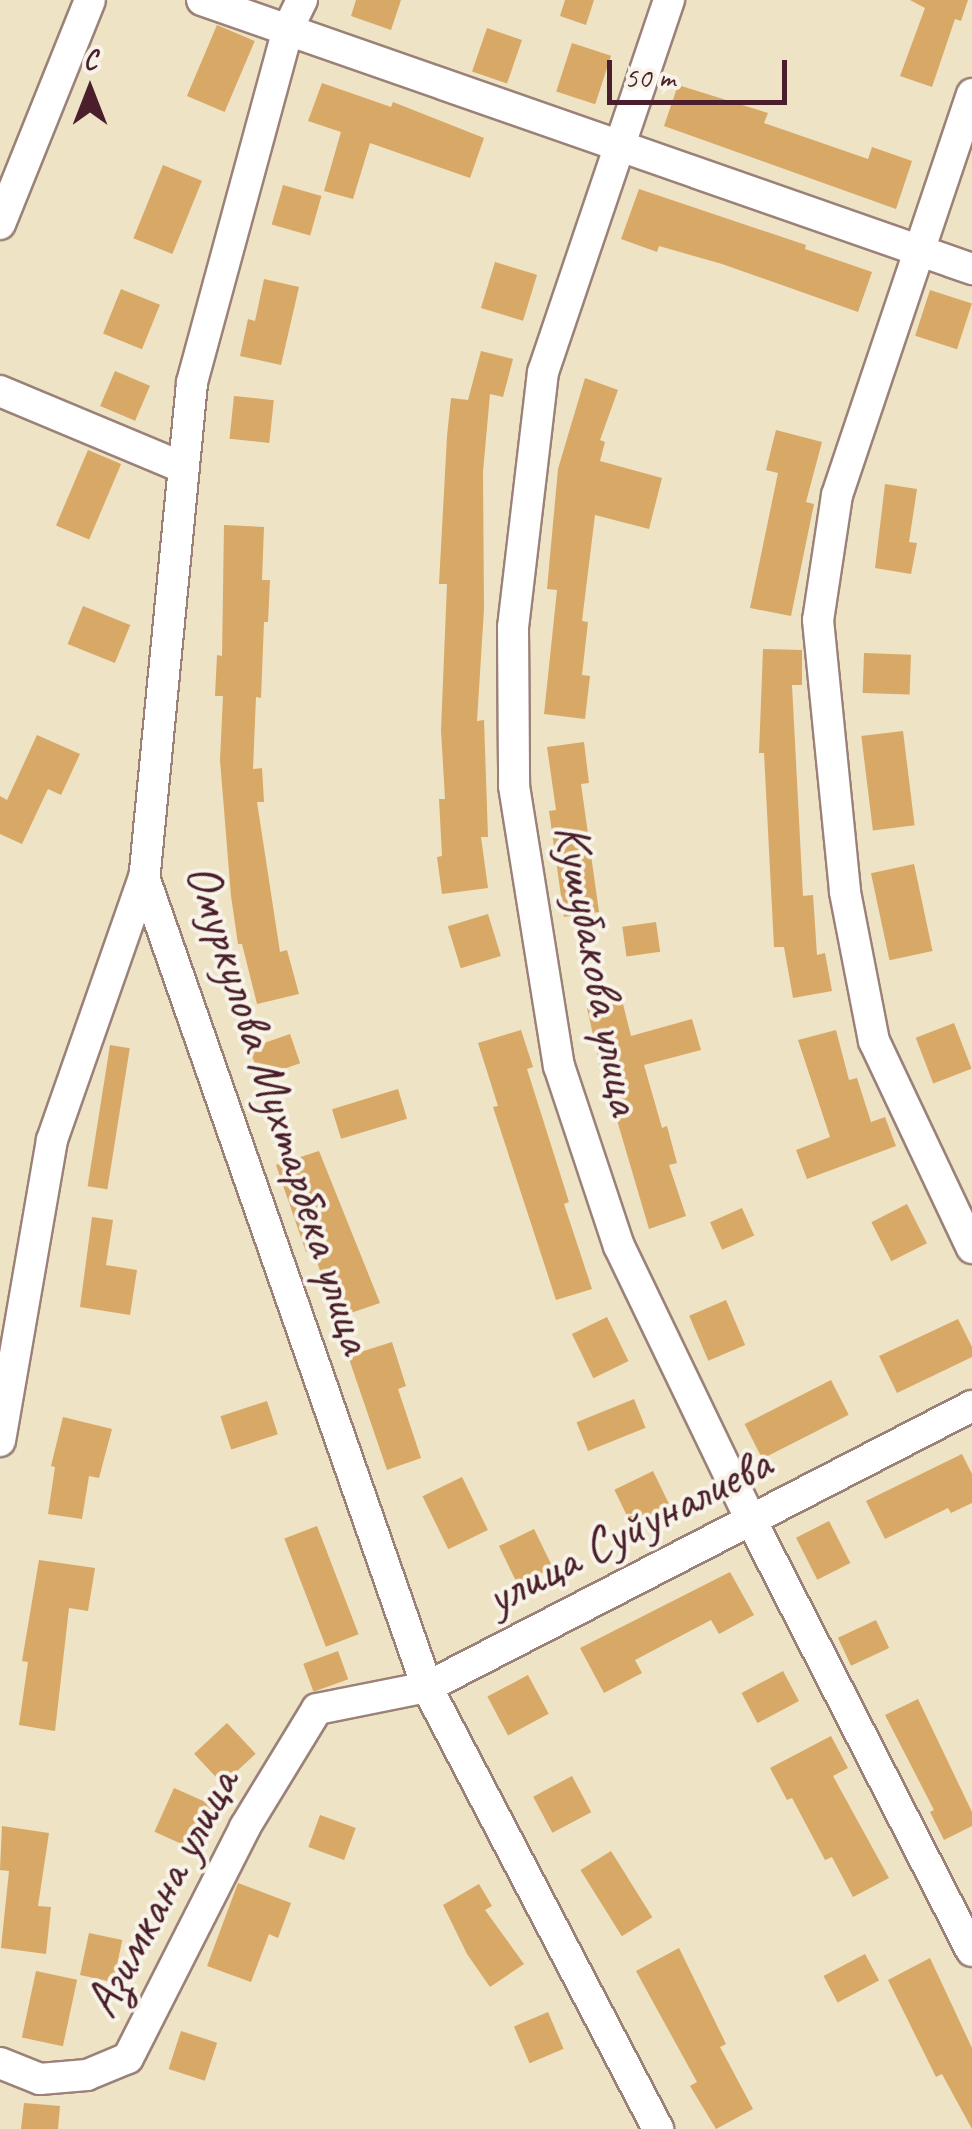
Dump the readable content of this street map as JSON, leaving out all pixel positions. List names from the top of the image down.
{
  "streets": {
    "street": [
      "Кушубакова улица",
      "Омуркулова Мухтарбека улица",
      "улица Суйуналиева",
      "Азимкана улица"
    ]
  },
  "crossings": [
    ["Кушубакова улица", "улица Суйуналиева"],
    ["Омуркулова Мухтарбека улица", "улица Суйуналиева"],
    ["улица Суйуналиева", "Азимкана улица"]
  ],
  "scale_bar": "50 m",
  "north": "top"
}
